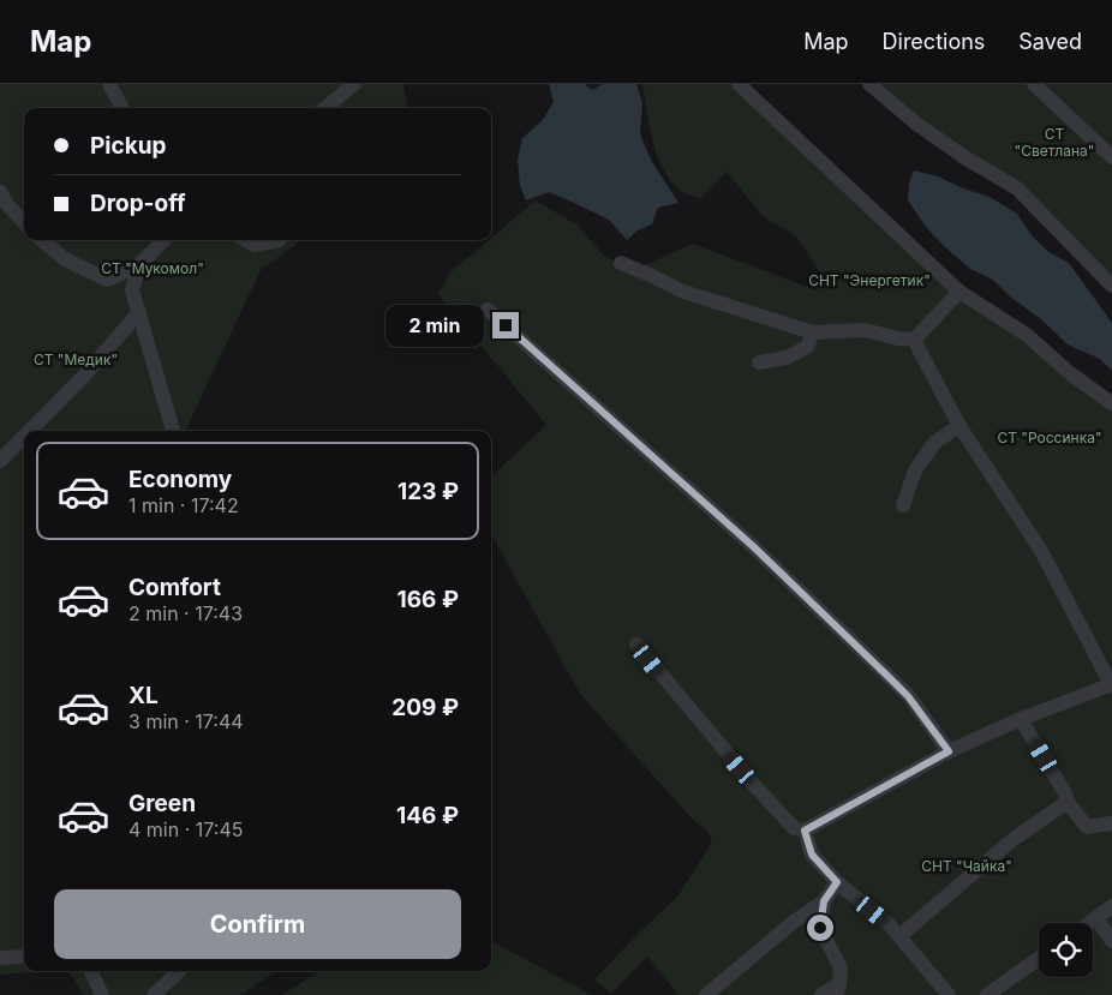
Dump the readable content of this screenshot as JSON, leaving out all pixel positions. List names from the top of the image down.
{
  "parks": [
    "СТ \"Светлана\"",
    "СТ \"Мукомол\"",
    "СНТ \"Энергетик\"",
    "СТ \"Медик\"",
    "СТ \"Россинка\"",
    "СНТ \"Чайка\""
  ],
  "page": {
    "header": "Map",
    "nav": ["Map", "Directions", "Saved"],
    "banner": ["Pickup", "Drop-off"],
    "bubble": "2 min",
    "list": [
      {
        "name": "Economy",
        "note": "1 min · 17:42",
        "value": "123 ₽"
      },
      {
        "name": "Comfort",
        "note": "2 min · 17:43",
        "value": "166 ₽"
      },
      {
        "name": "XL",
        "note": "3 min · 17:44",
        "value": "209 ₽"
      },
      {
        "name": "Green",
        "note": "4 min · 17:45",
        "value": "146 ₽"
      }
    ],
    "buttons": "Confirm"
  }
}
